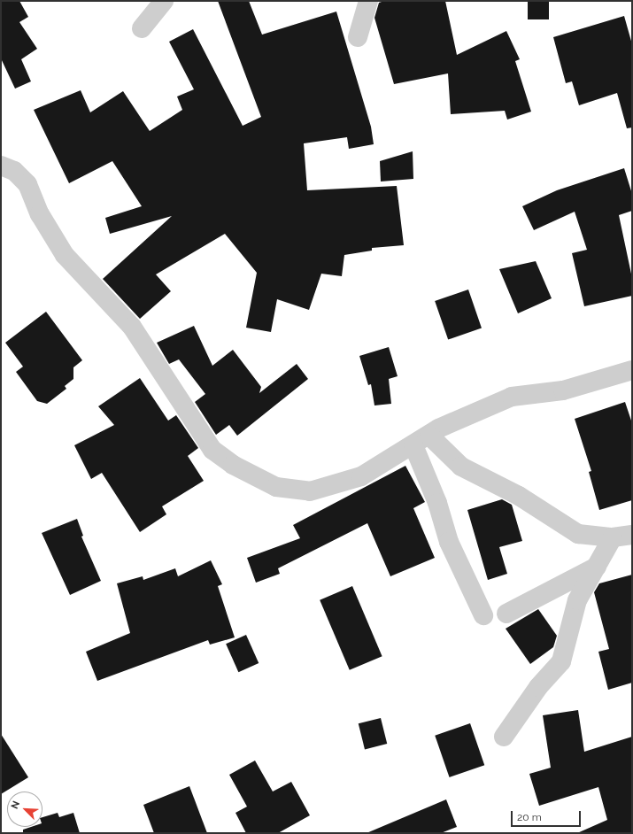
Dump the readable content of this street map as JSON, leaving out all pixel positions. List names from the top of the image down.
{
  "scale_bar": "20 m",
  "north": "top left"
}
